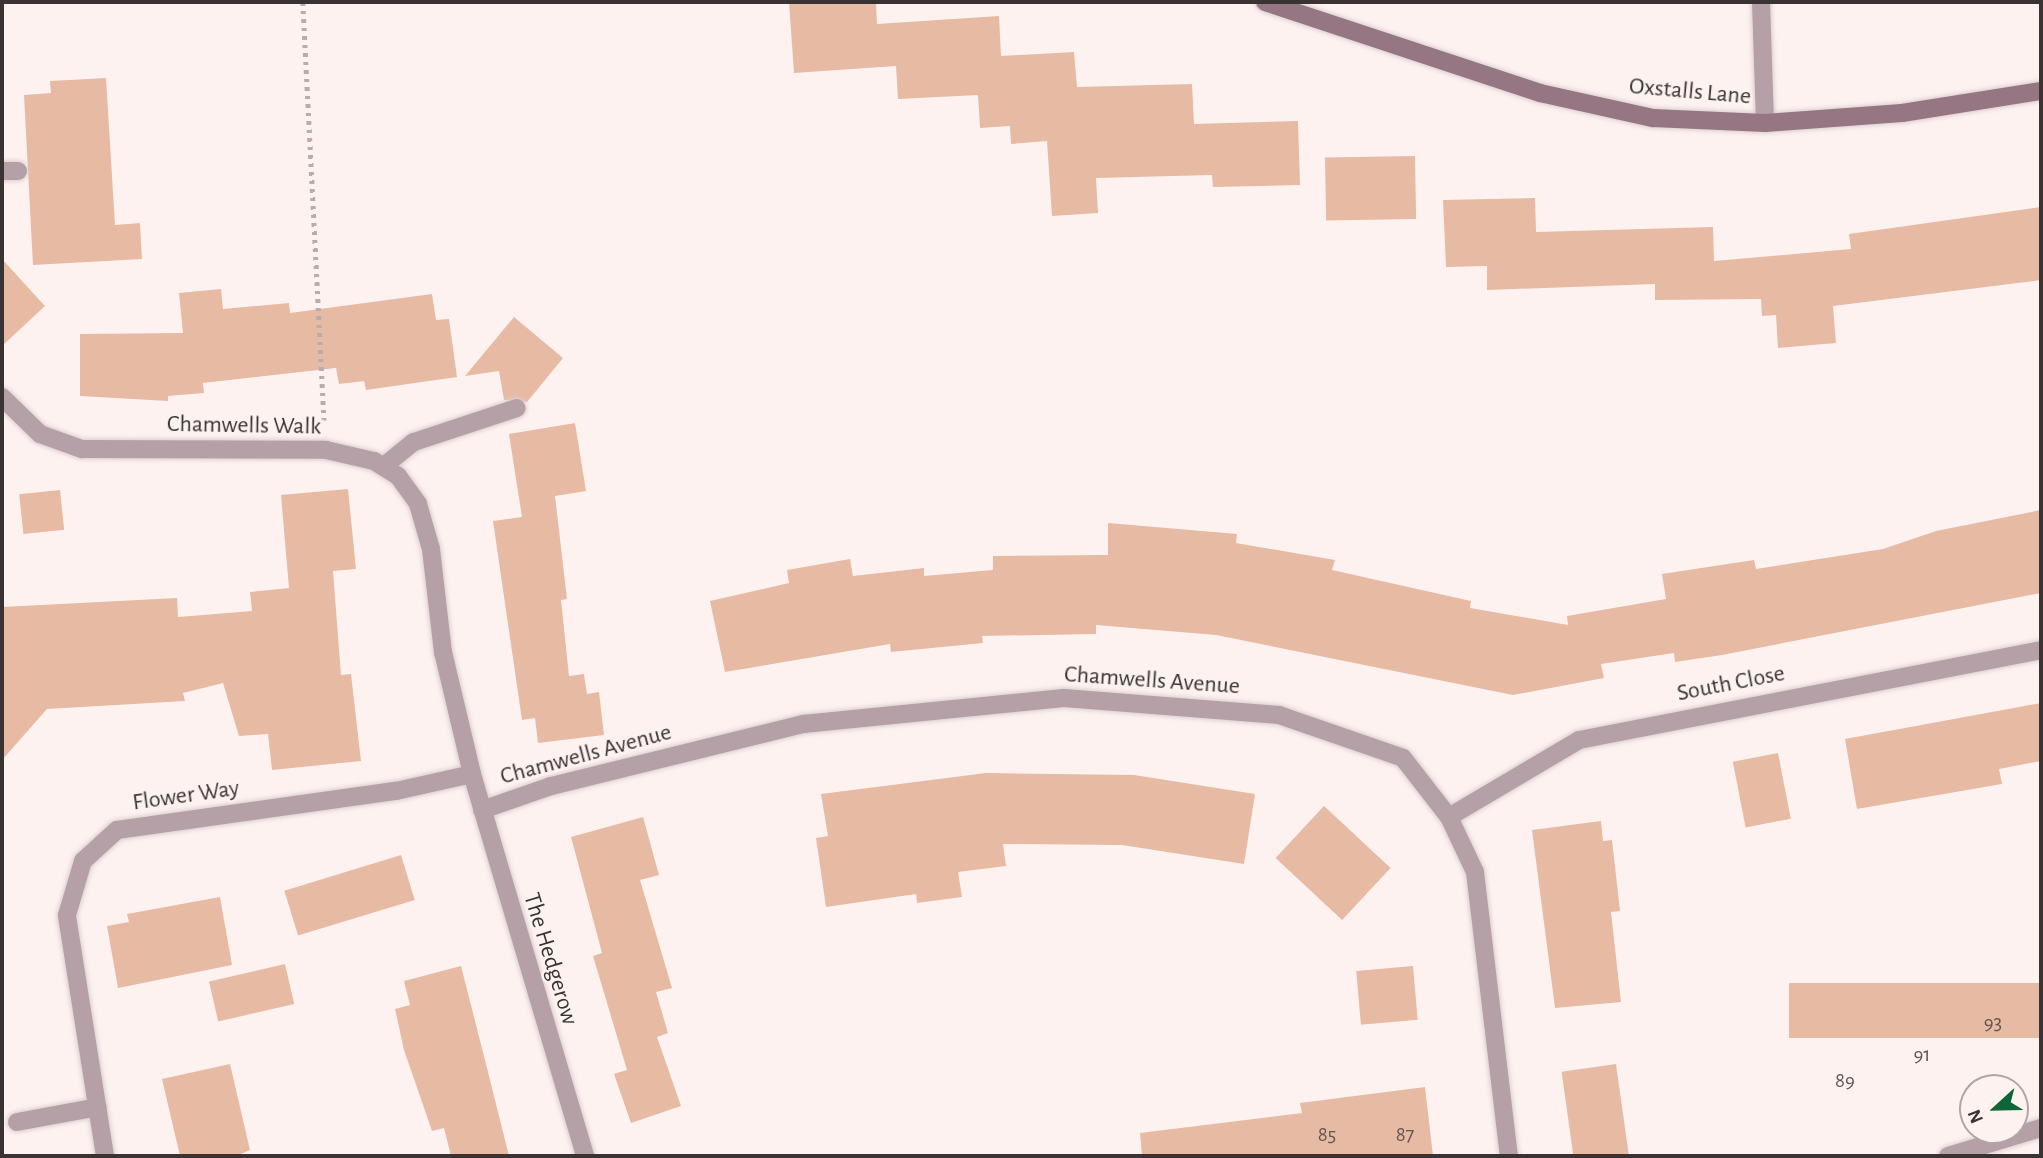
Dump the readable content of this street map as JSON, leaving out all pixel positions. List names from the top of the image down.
{
  "streets": {
    "street": [
      "Oxstalls Lane",
      "Chamwells Walk",
      "Chamwells Avenue",
      "South Close",
      "Flower Way",
      "The Hedgerow"
    ]
  },
  "crossings": [
    ["Chamwells Avenue", "South Close"],
    ["Chamwells Avenue", "The Hedgerow"],
    ["Flower Way", "The Hedgerow"]
  ],
  "house_numbers": [
    "93",
    "91",
    "89",
    "85",
    "87"
  ],
  "north": "left"
}
